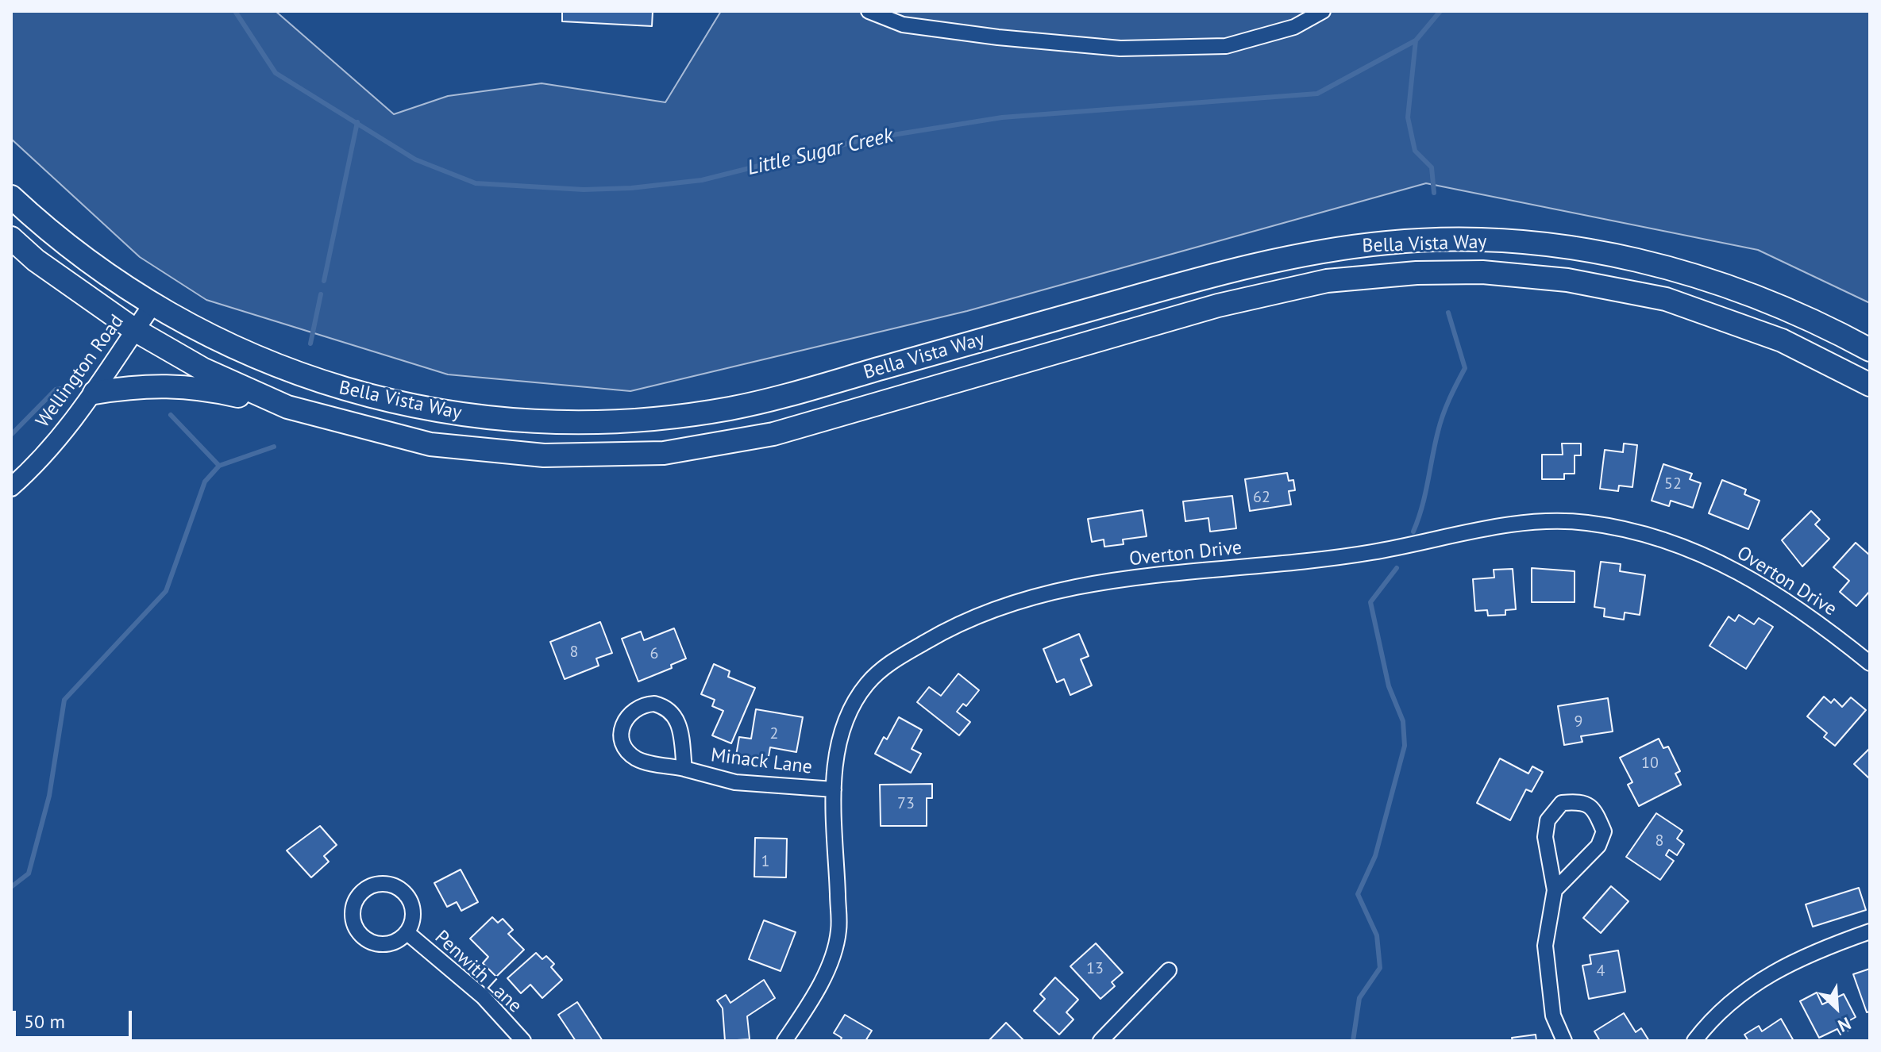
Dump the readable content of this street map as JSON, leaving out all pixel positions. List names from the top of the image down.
{
  "streets": {
    "main road": ["Bella Vista Way"],
    "street": [
      "Wellington Road",
      "Overton Drive",
      "Minack Lane",
      "Penwith Lane"
    ]
  },
  "crossings": [
    ["Bella Vista Way", "Wellington Road"],
    ["Overton Drive", "Minack Lane"]
  ],
  "water": ["Little Sugar Creek"],
  "house_numbers": [
    "52",
    "62",
    "8",
    "6",
    "9",
    "2",
    "10",
    "73",
    "8",
    "1",
    "13",
    "4"
  ],
  "scale_bar": "50 m",
  "north": "bottom right"
}
